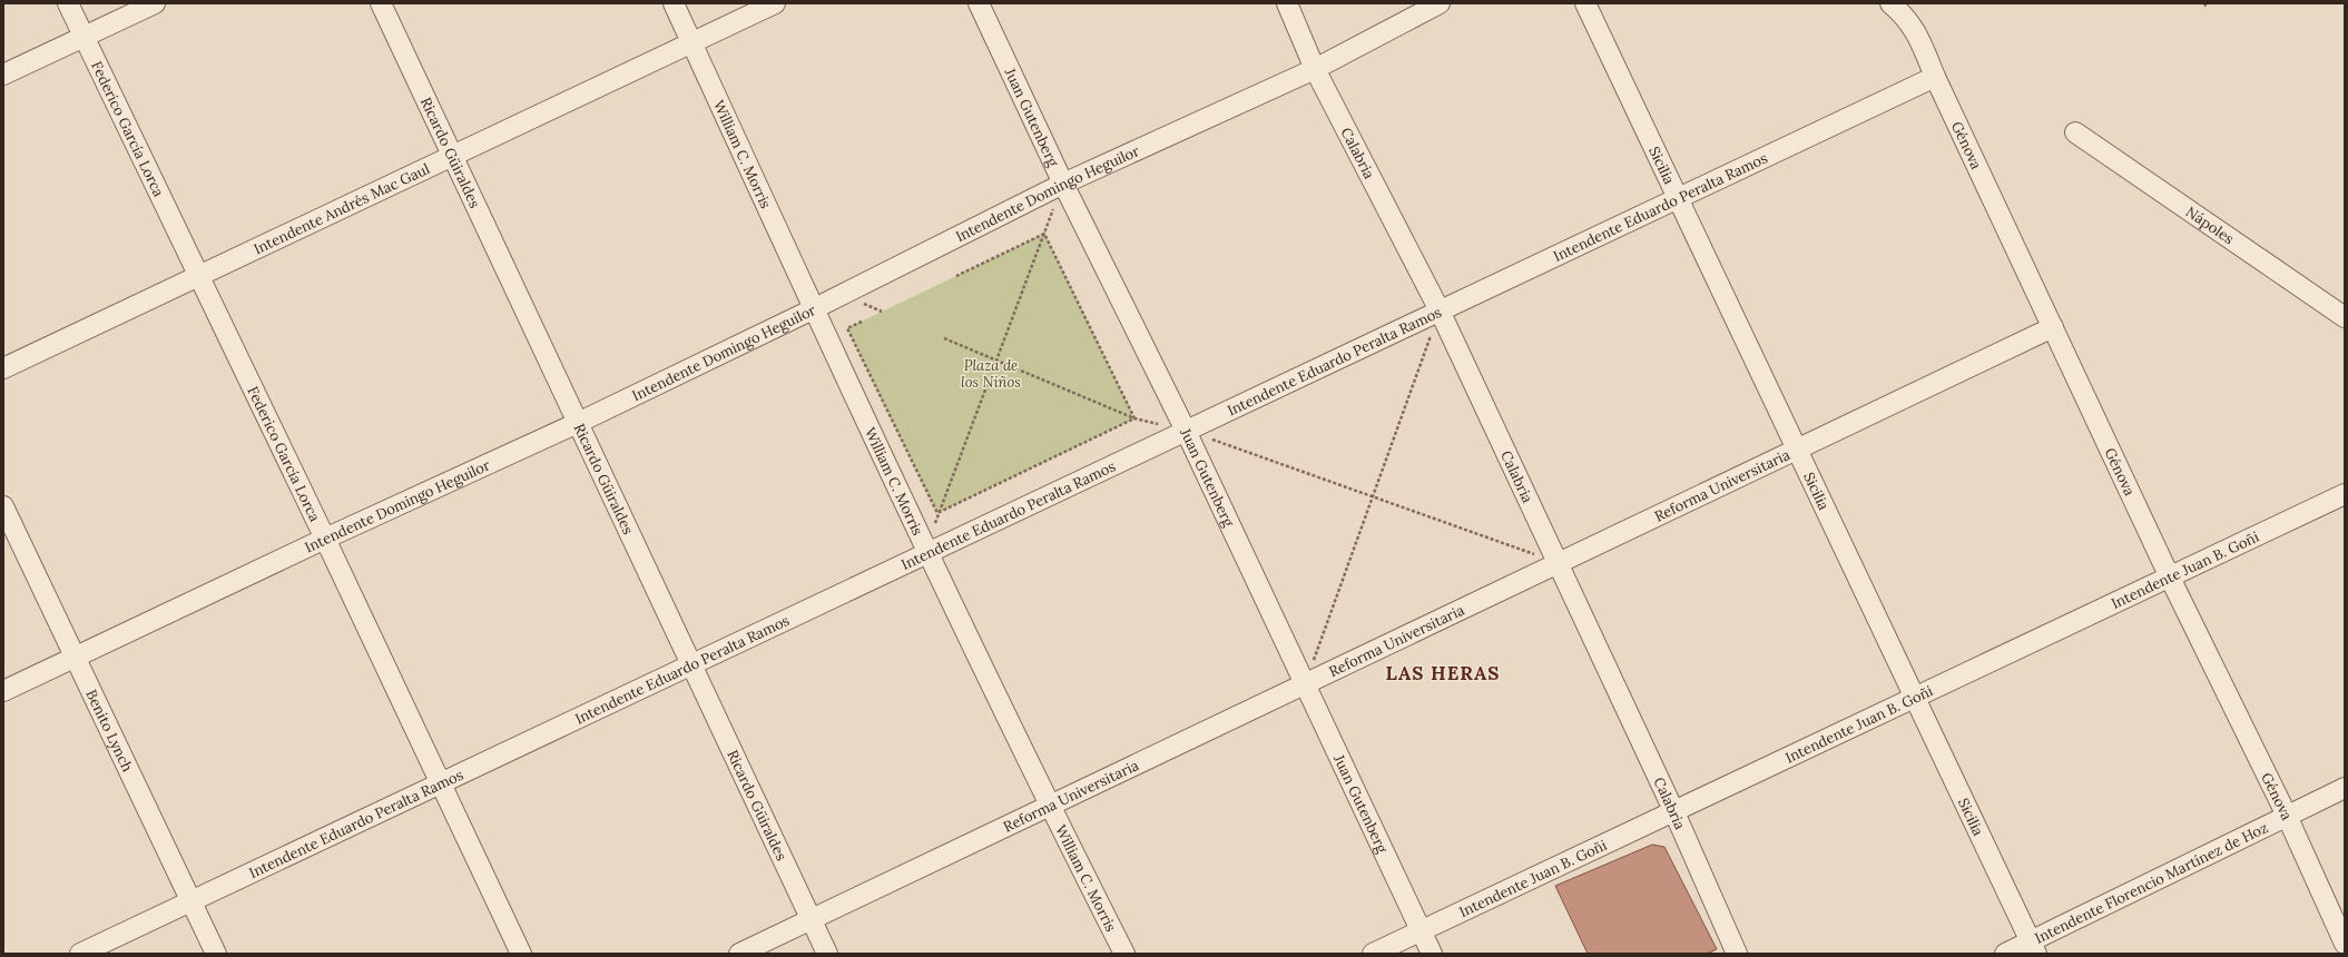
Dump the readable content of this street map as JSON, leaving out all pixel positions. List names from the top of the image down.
{
  "streets": {
    "street": [
      "Juan Gutenberg",
      "Federico García Lorca",
      "Génova",
      "Ricardo Güiraldes",
      "Calabria",
      "William C. Morris",
      "Sicilia",
      "Intendente Domingo Heguilor",
      "Intendente Eduardo Peralta Ramos",
      "Intendente Andrés Mac Gaul",
      "Nápoles",
      "Reforma Universitaria",
      "Intendente Juan B. Goñi",
      "Benito Lynch",
      "Intendente Florencio Martínez de Hoz"
    ]
  },
  "crossings": [
    ["Juan Gutenberg", "Intendente Domingo Heguilor"],
    ["Juan Gutenberg", "Intendente Eduardo Peralta Ramos"],
    ["Juan Gutenberg", "Reforma Universitaria"],
    ["Juan Gutenberg", "Intendente Juan B. Goñi"],
    ["Federico García Lorca", "Intendente Domingo Heguilor"],
    ["Federico García Lorca", "Intendente Eduardo Peralta Ramos"],
    ["Federico García Lorca", "Intendente Andrés Mac Gaul"],
    ["Génova", "Intendente Eduardo Peralta Ramos"],
    ["Génova", "Reforma Universitaria"],
    ["Génova", "Intendente Juan B. Goñi"],
    ["Génova", "Intendente Florencio Martínez de Hoz"],
    ["Ricardo Güiraldes", "Intendente Domingo Heguilor"],
    ["Ricardo Güiraldes", "Intendente Eduardo Peralta Ramos"],
    ["Ricardo Güiraldes", "Intendente Andrés Mac Gaul"],
    ["Ricardo Güiraldes", "Reforma Universitaria"],
    ["Calabria", "Intendente Domingo Heguilor"],
    ["Calabria", "Intendente Eduardo Peralta Ramos"],
    ["Calabria", "Reforma Universitaria"],
    ["Calabria", "Intendente Juan B. Goñi"],
    ["William C. Morris", "Intendente Domingo Heguilor"],
    ["William C. Morris", "Intendente Eduardo Peralta Ramos"],
    ["William C. Morris", "Intendente Andrés Mac Gaul"],
    ["William C. Morris", "Reforma Universitaria"],
    ["Sicilia", "Intendente Eduardo Peralta Ramos"],
    ["Sicilia", "Reforma Universitaria"],
    ["Sicilia", "Intendente Juan B. Goñi"],
    ["Sicilia", "Intendente Florencio Martínez de Hoz"],
    ["Intendente Domingo Heguilor", "Benito Lynch"],
    ["Intendente Eduardo Peralta Ramos", "Benito Lynch"]
  ],
  "districts": ["LAS HERAS"],
  "parks": ["Plaza de los Niños"]
}
